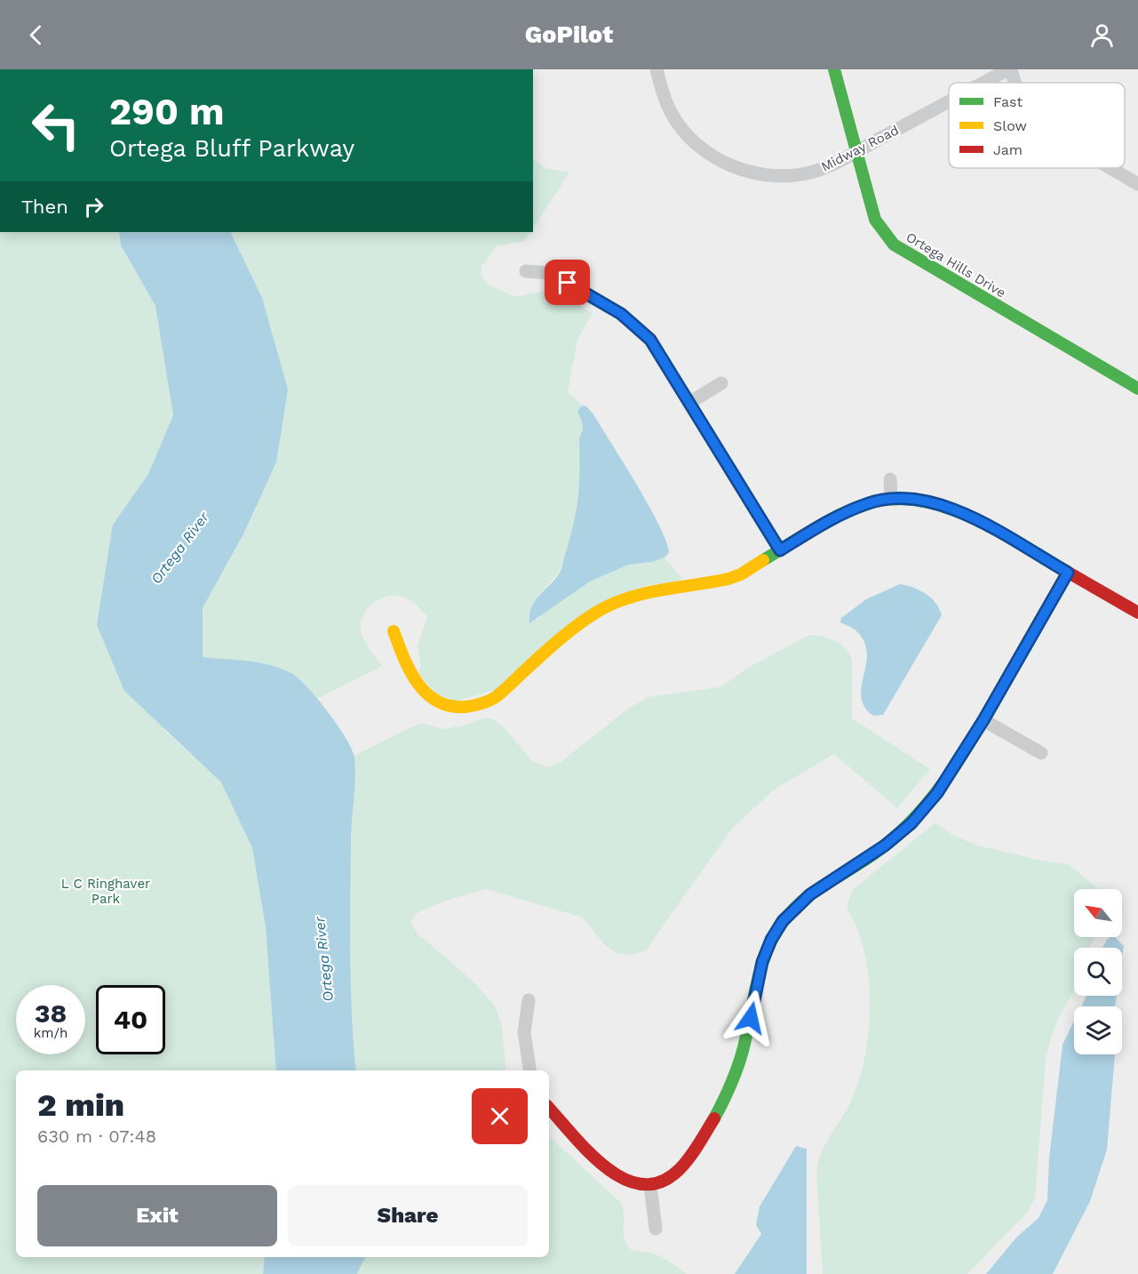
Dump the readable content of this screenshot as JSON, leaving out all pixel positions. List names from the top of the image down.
{
  "streets": {
    "street": ["Midway Road", "Ortega Hills Drive"]
  },
  "crossings": [
    ["Midway Road", "Ortega Hills Drive"]
  ],
  "water": ["Ortega River"],
  "parks": ["L C Ringhaver Park"],
  "legend": ["Fast", "Slow", "Jam"],
  "north": "top left",
  "page": {
    "header": "GoPilot",
    "turn": ["290 m", "Ortega Bluff Parkway"],
    "then": "Then",
    "speed": "38 km/h",
    "limit": "40",
    "heading": ["2 min", "630 m · 07:48"],
    "buttons": ["Exit", "Share"]
  }
}
